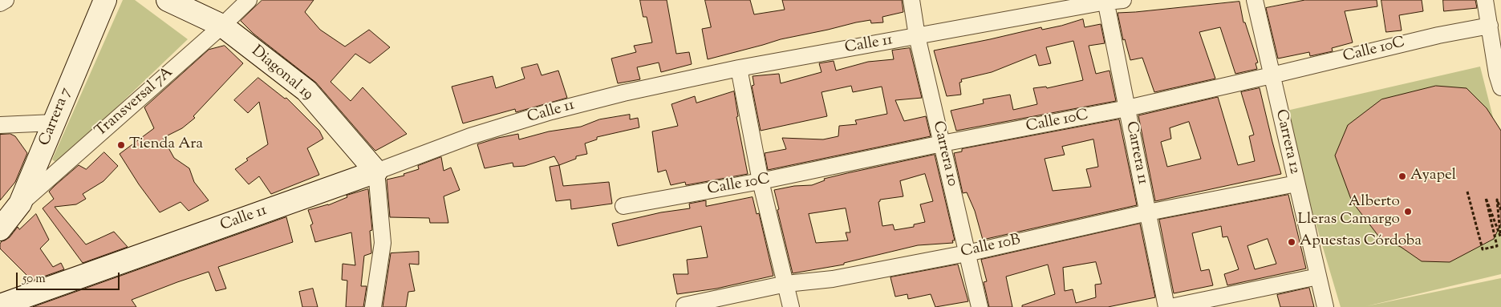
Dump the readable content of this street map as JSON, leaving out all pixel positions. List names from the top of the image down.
{
  "streets": {
    "main road": ["Calle 11", "Diagonal 19", "Carrera 7"],
    "street": [
      "Calle 10C",
      "Transversal 7A",
      "Carrera 12",
      "Carrera 11",
      "Carrera 10",
      "Calle 10B"
    ]
  },
  "crossings": [
    ["Calle 11", "Diagonal 19"],
    ["Calle 11", "Carrera 11"],
    ["Calle 11", "Carrera 10"],
    ["Calle 10C", "Carrera 12"],
    ["Calle 10C", "Carrera 11"],
    ["Calle 10C", "Carrera 10"],
    ["Diagonal 19", "Transversal 7A"],
    ["Transversal 7A", "Carrera 7"],
    ["Carrera 12", "Calle 10B"],
    ["Carrera 11", "Calle 10B"],
    ["Carrera 10", "Calle 10B"]
  ],
  "places": [
    "Tienda Ara",
    "Ayapel",
    "Alberto Lleras Camargo",
    "Apuestas Córdoba"
  ],
  "scale_bar": "50 m"
}
